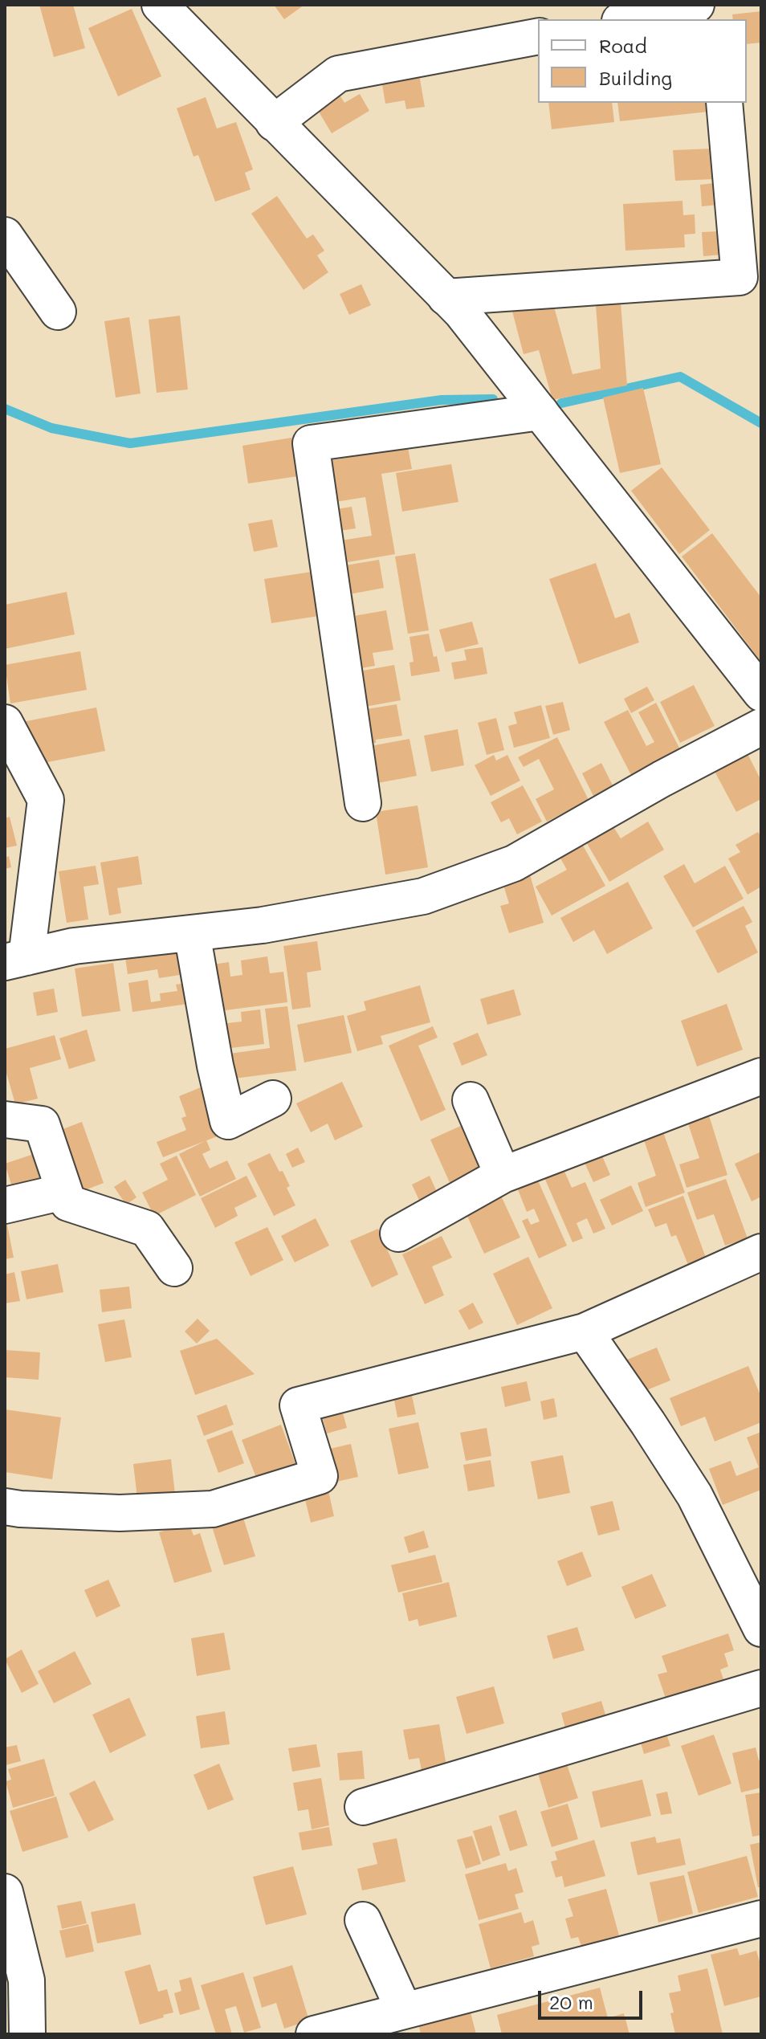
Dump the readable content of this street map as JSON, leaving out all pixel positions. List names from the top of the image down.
{
  "legend": ["Road", "Building"],
  "scale_bar": "20 m"
}
